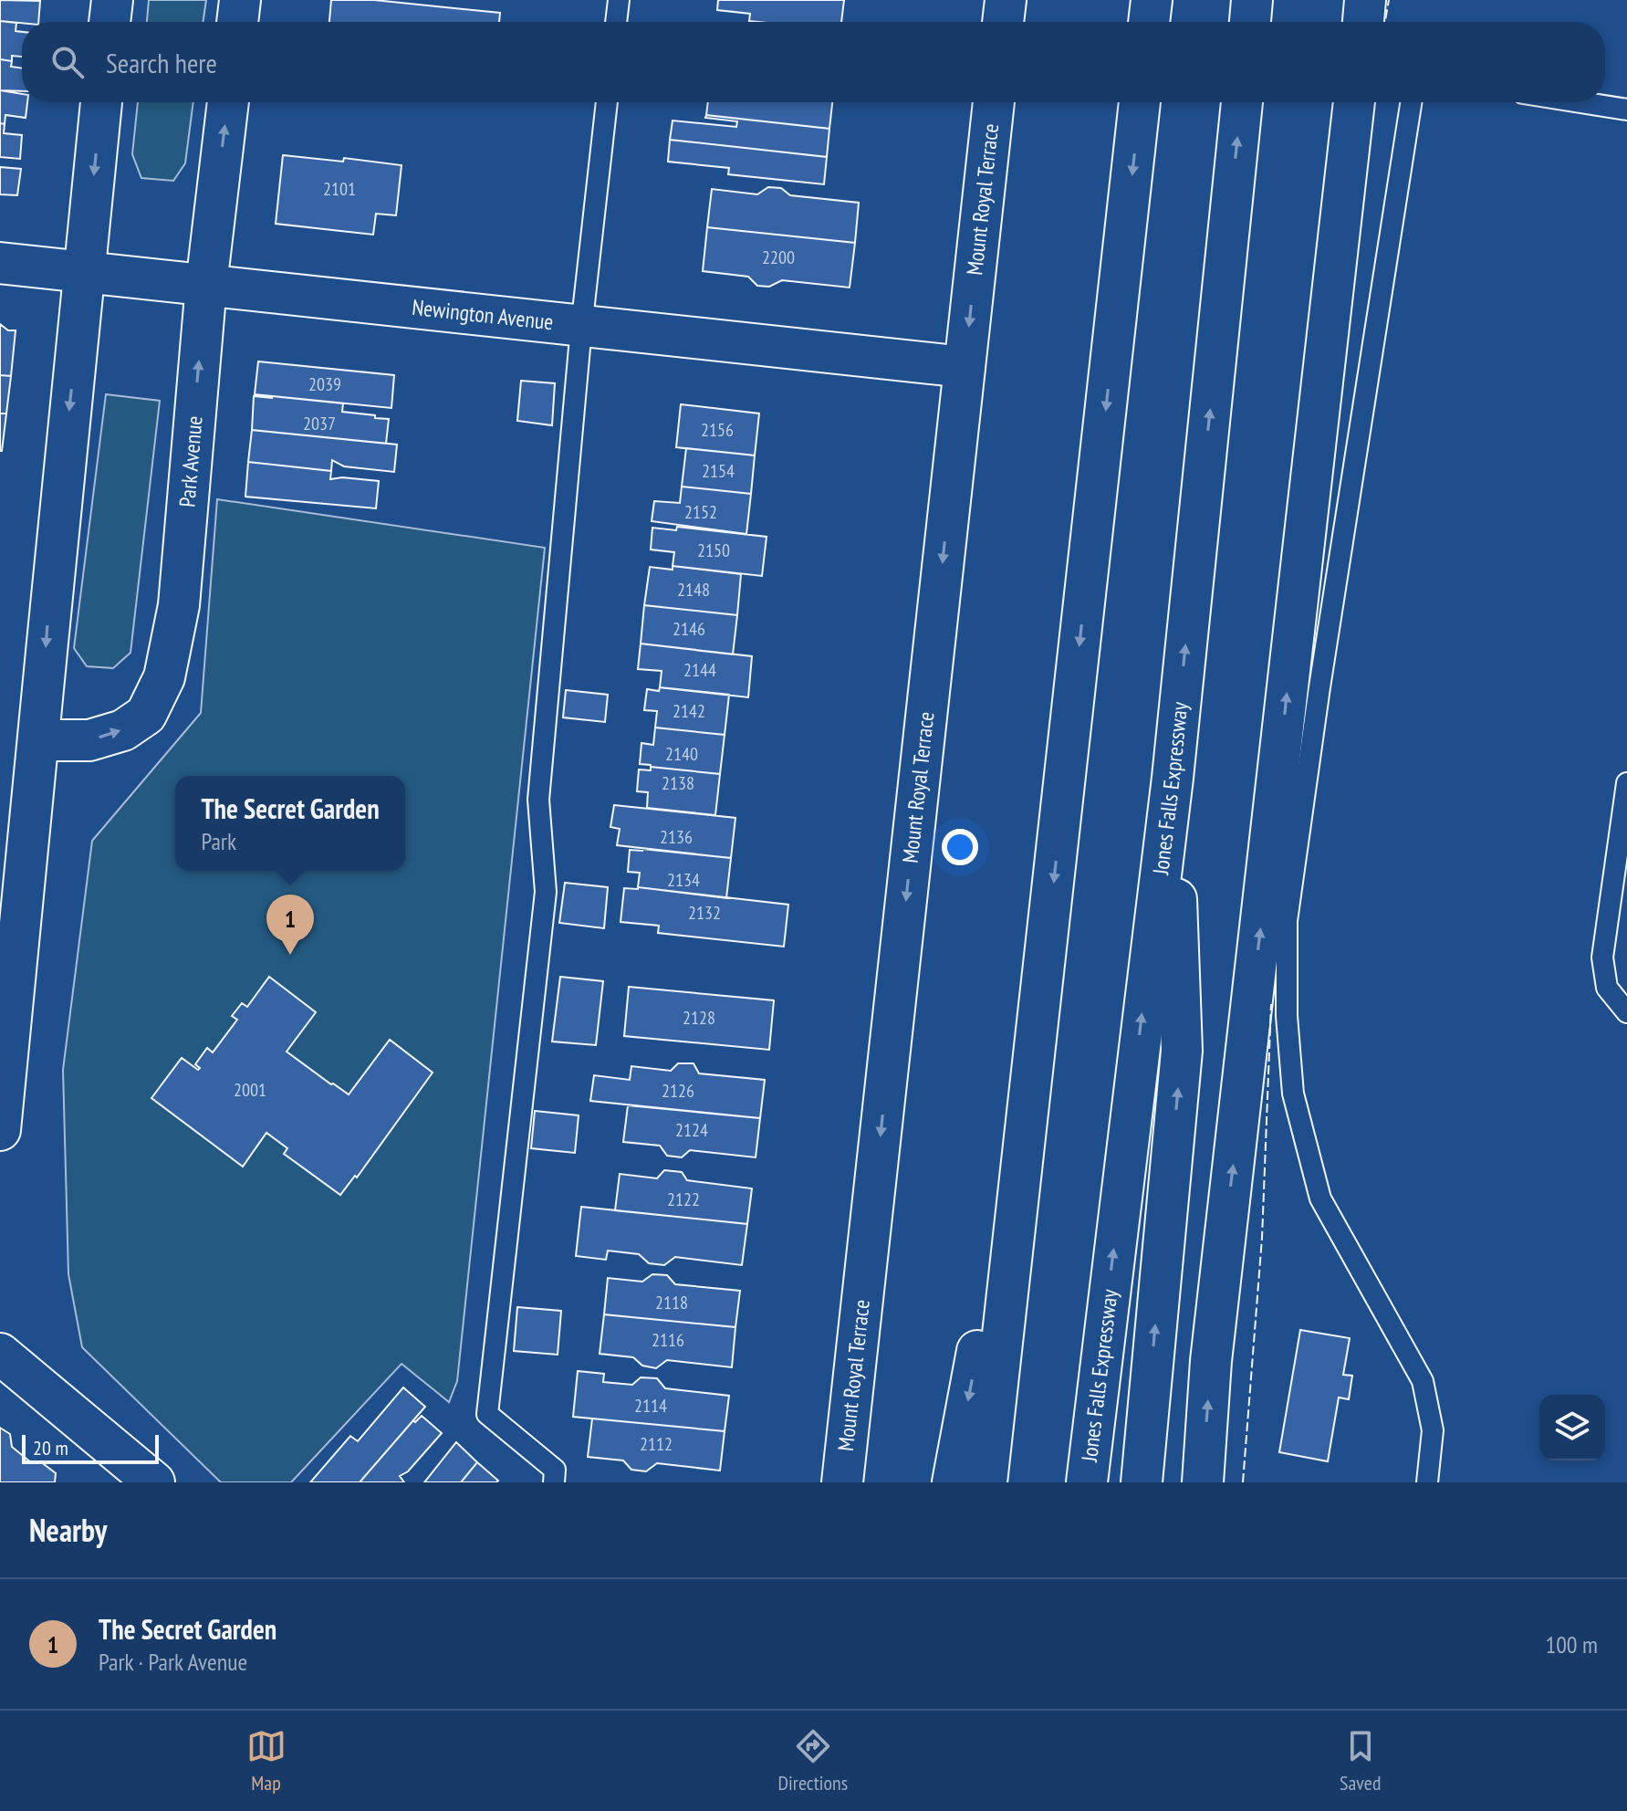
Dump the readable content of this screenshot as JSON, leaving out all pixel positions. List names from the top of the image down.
{
  "streets": {
    "main road": [
      "Mount Royal Terrace",
      "Newington Avenue",
      "Park Avenue",
      "Jones Falls Expressway"
    ]
  },
  "crossings": [
    ["Mount Royal Terrace", "Newington Avenue"],
    ["Newington Avenue", "Park Avenue"]
  ],
  "house_numbers": [
    "2101",
    "2200",
    "2039",
    "2037",
    "2156",
    "2154",
    "2152",
    "2150",
    "2148",
    "2146",
    "2144",
    "2142",
    "2140",
    "2138",
    "2136",
    "2134",
    "2132",
    "2128",
    "2001",
    "2126",
    "2124",
    "2122",
    "2118",
    "2116",
    "2114",
    "2112"
  ],
  "scale_bar": "20 m",
  "page": {
    "search": "Search here",
    "popup": ["The Secret Garden", "Park"],
    "pins": "1",
    "scale": "20 m",
    "heading": "Nearby",
    "list": [
      {
        "mark": "1",
        "name": "The Secret Garden",
        "note": "Park · Park Avenue",
        "value": "100 m"
      }
    ],
    "nav": ["Map", "Directions", "Saved"]
  }
}
